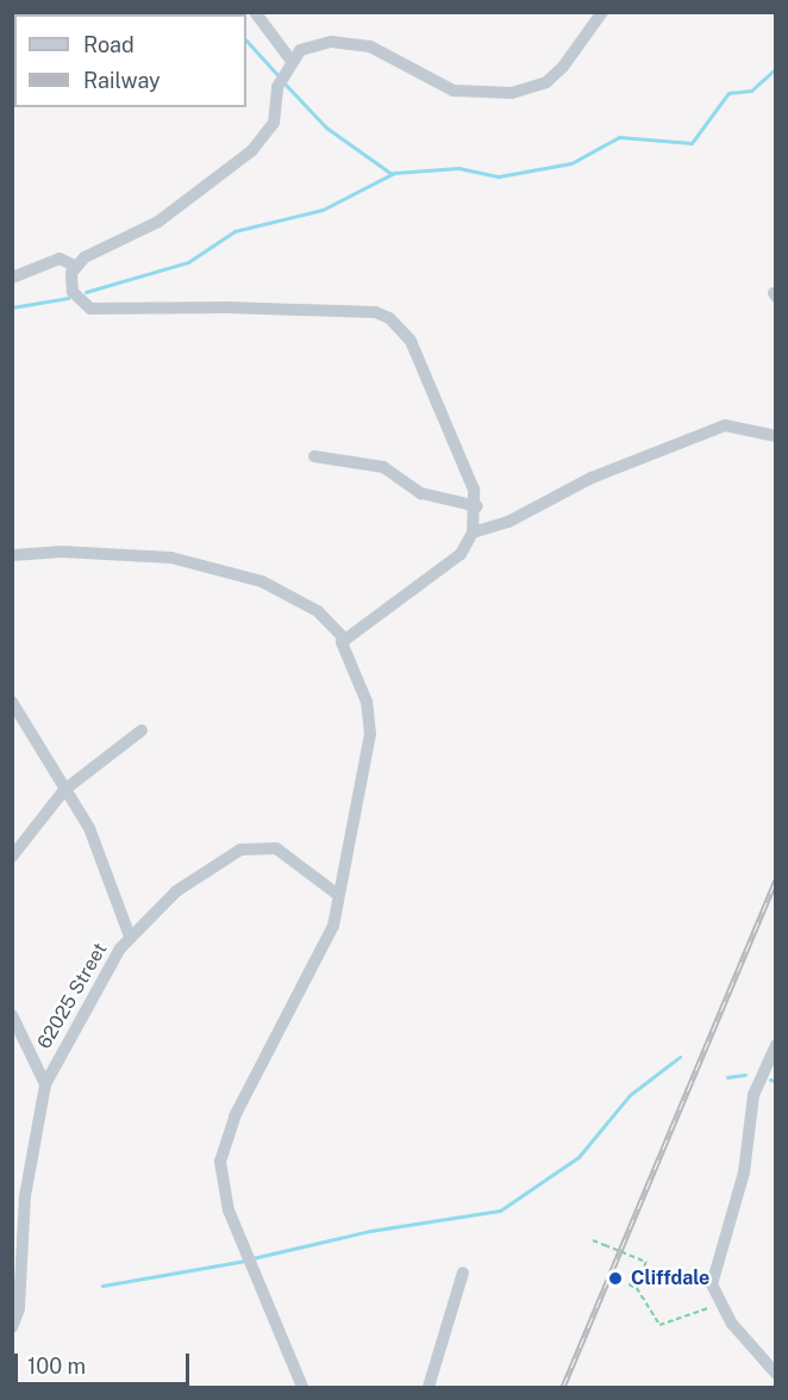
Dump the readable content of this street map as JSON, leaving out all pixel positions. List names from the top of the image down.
{
  "streets": {
    "street": ["62025 Street"]
  },
  "places": ["Cliffdale"],
  "legend": ["Road", "Railway"],
  "scale_bar": "100 m"
}
